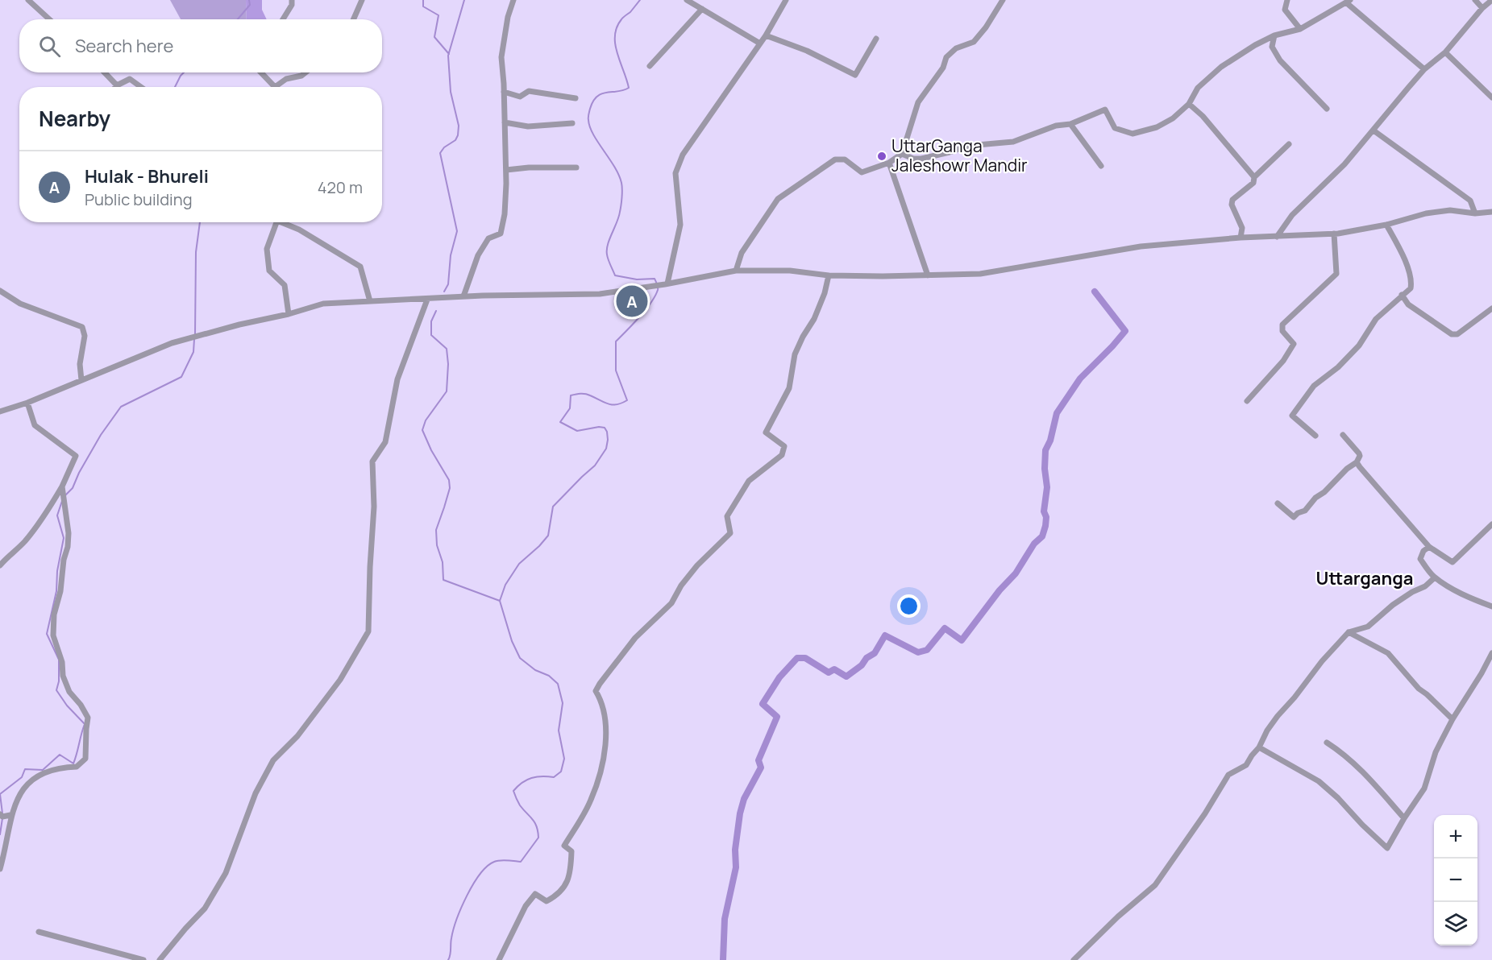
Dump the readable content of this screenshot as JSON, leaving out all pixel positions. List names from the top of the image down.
{
  "districts": ["Uttarganga"],
  "places": ["UttarGanga Jaleshowr Mandir"],
  "page": {
    "search": "Search here",
    "heading": "Nearby",
    "list": [
      {
        "mark": "A",
        "name": "Hulak - Bhureli",
        "note": "Public building",
        "value": "420 m"
      }
    ],
    "pins": "A",
    "map_buttons": ["+", "−"]
  }
}
